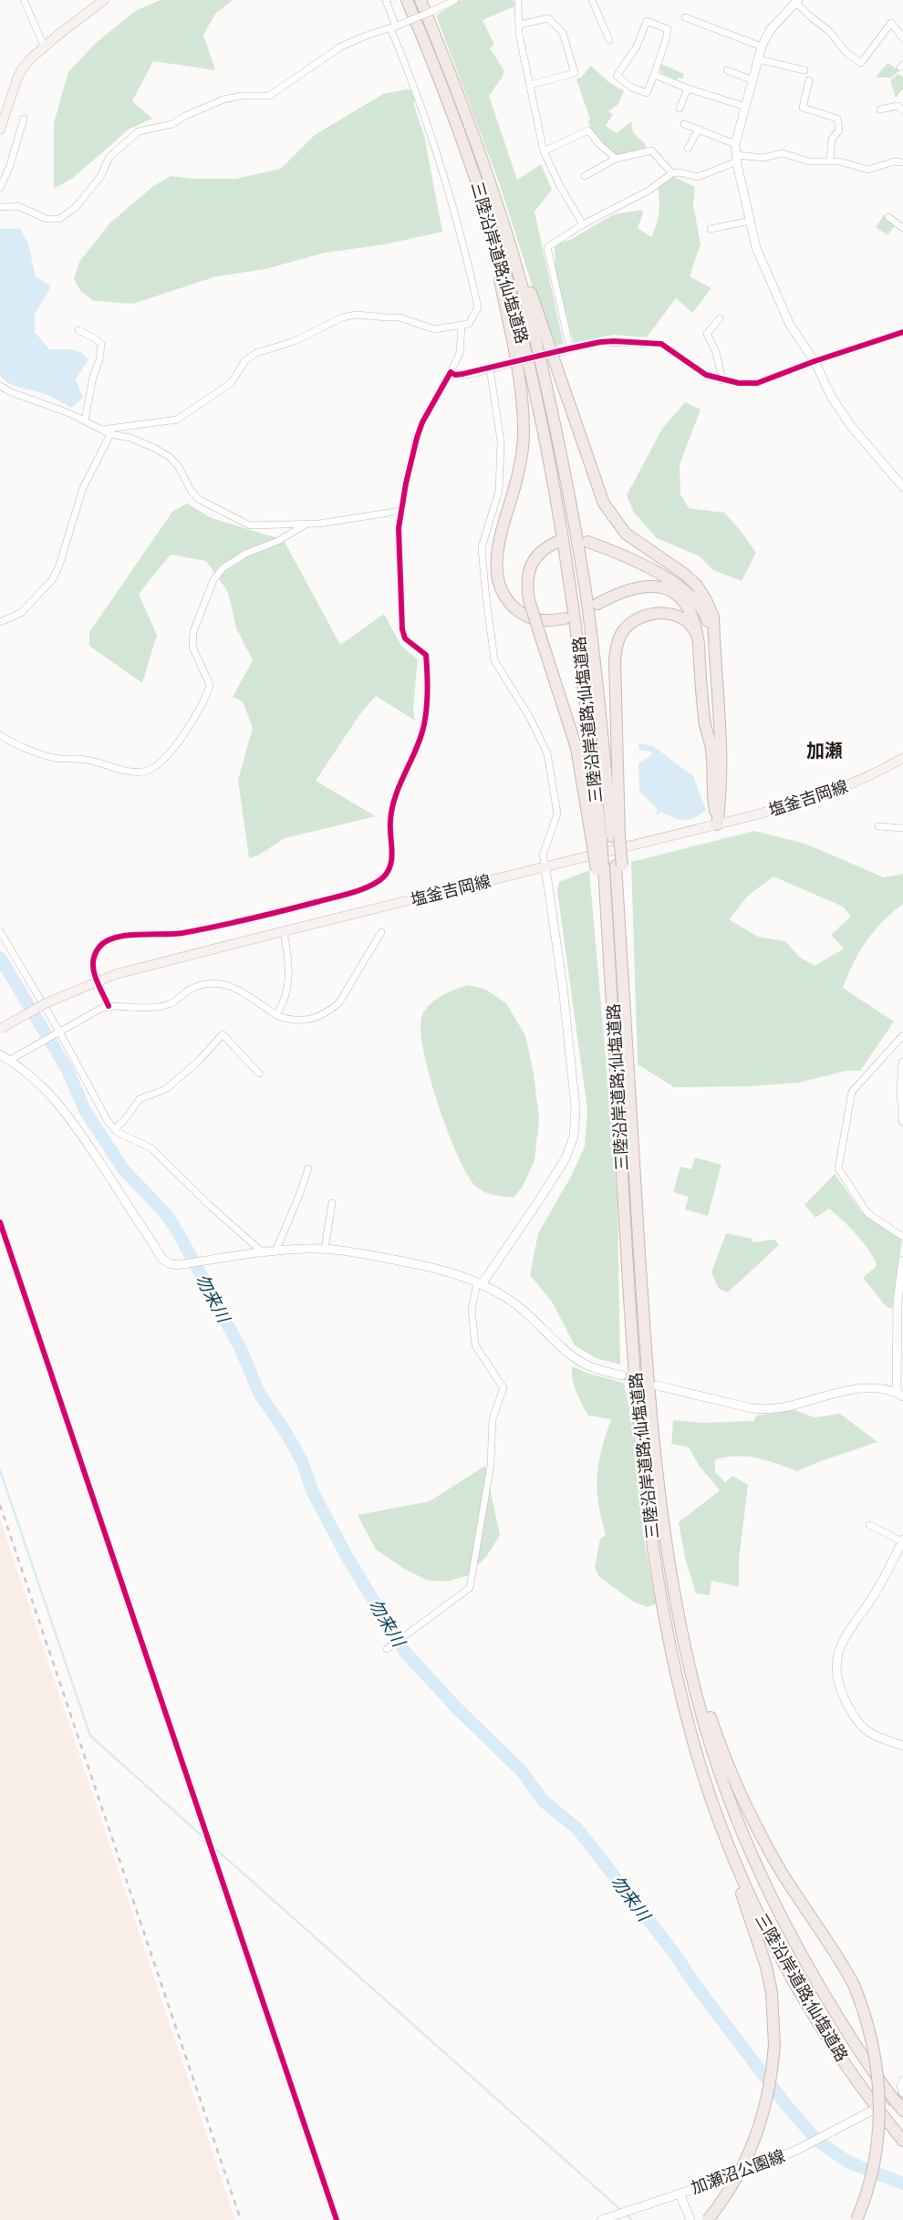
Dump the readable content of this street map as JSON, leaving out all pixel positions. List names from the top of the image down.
{
  "streets": {
    "highway": ["三陸沿岸道路;仙塩道路"],
    "main road": ["塩釜吉岡線"],
    "street": ["加瀬沼公園線"]
  },
  "districts": ["加瀬"],
  "water": ["勿来川"]
}
